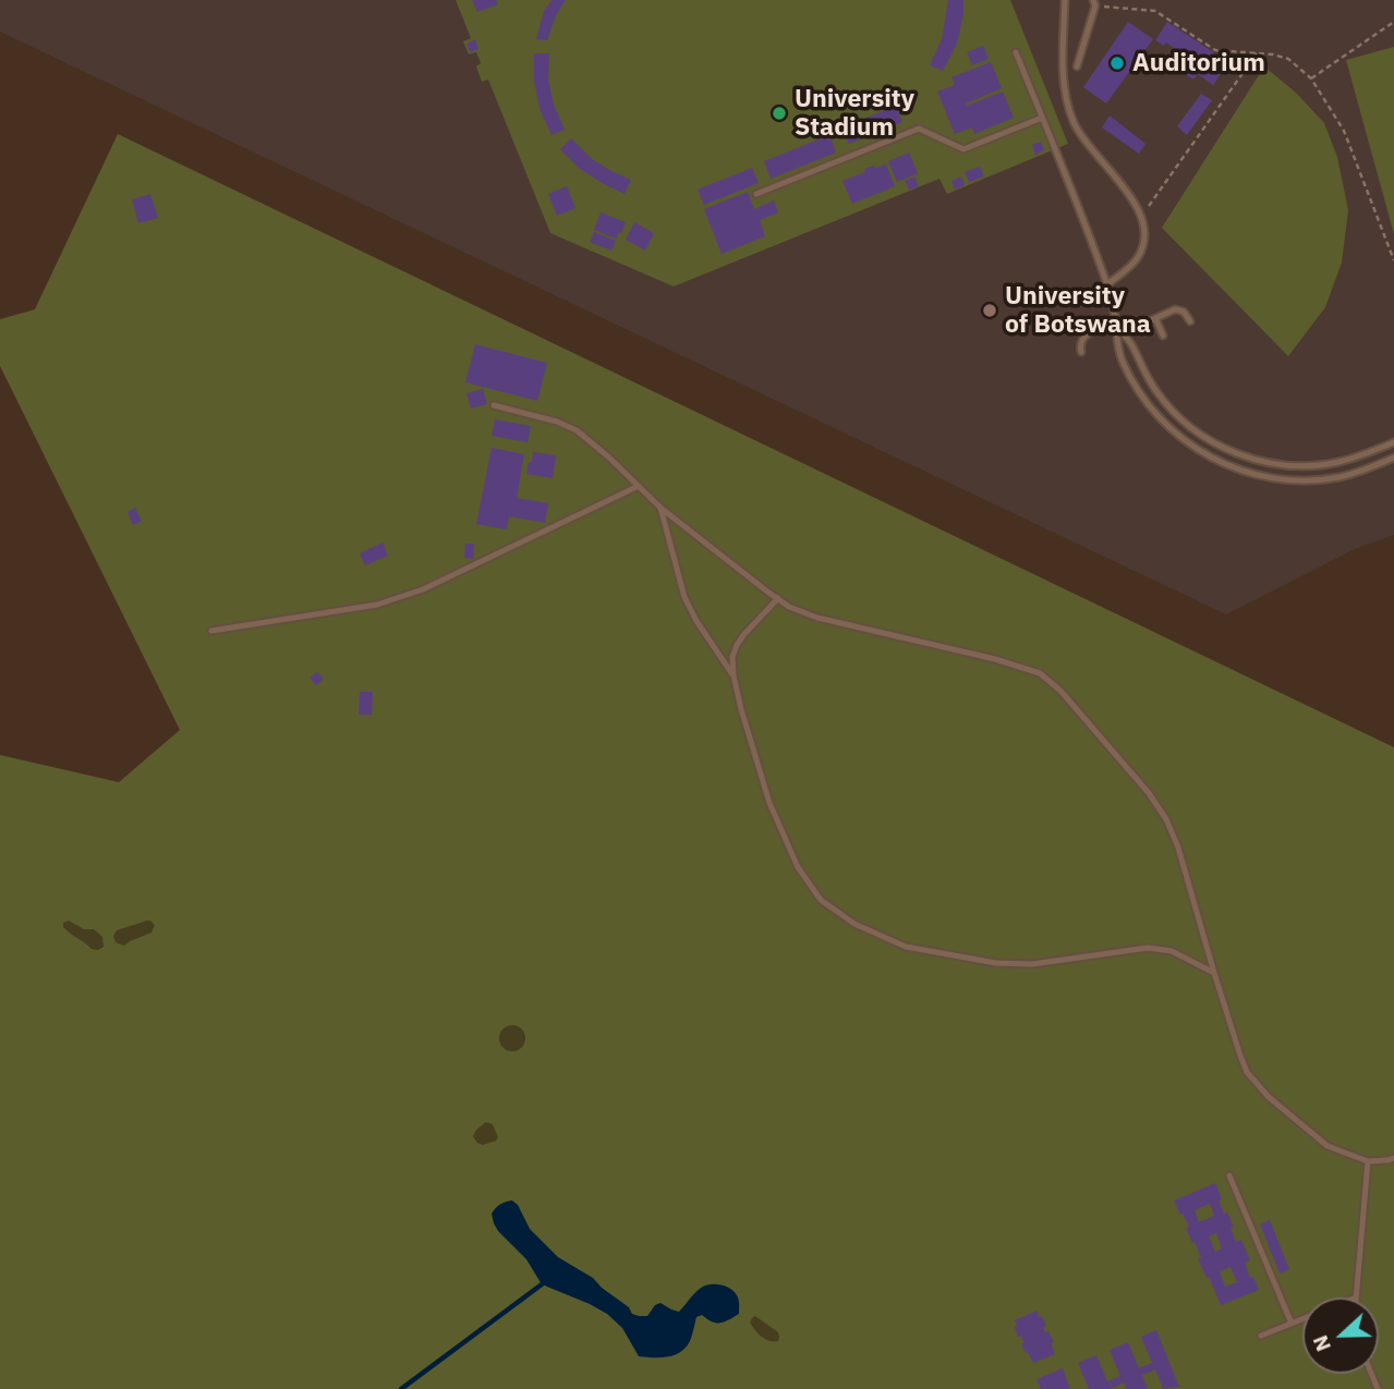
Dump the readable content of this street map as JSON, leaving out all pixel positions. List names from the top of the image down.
{
  "places": ["Auditorium", "University Stadium", "University of Botswana"],
  "north": "left"
}
